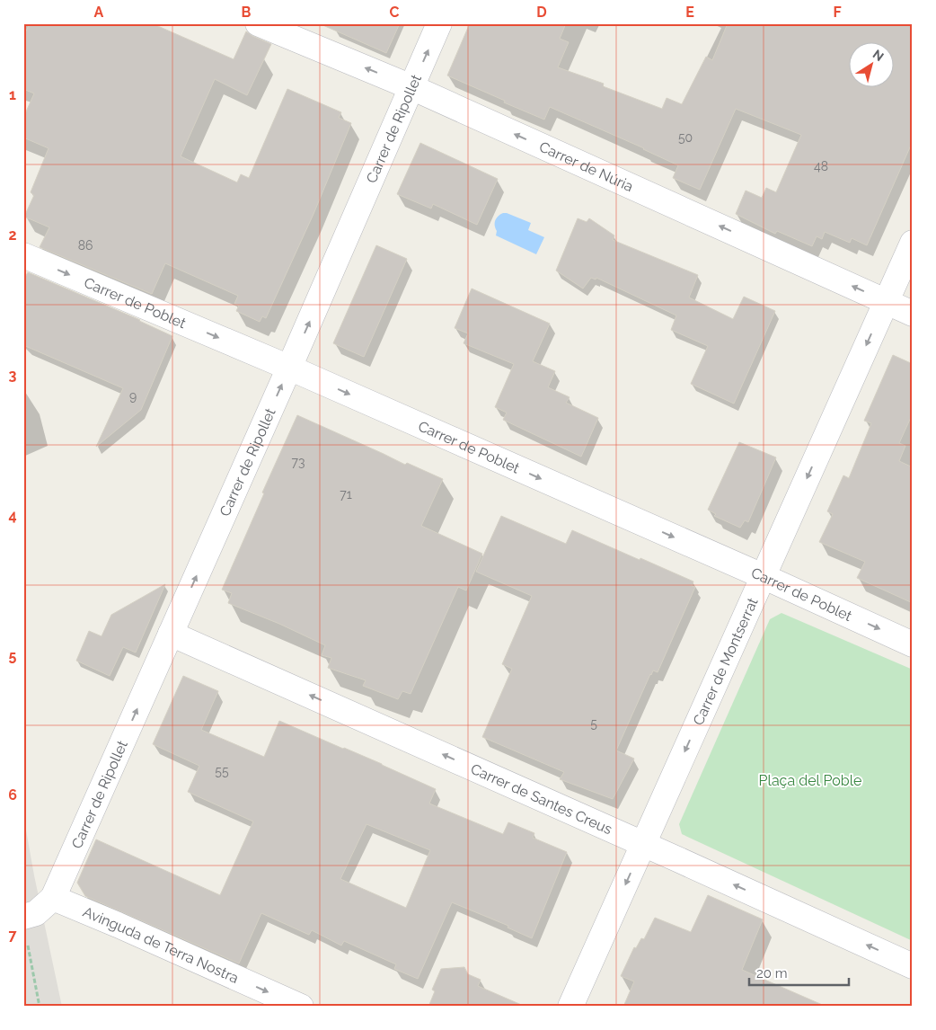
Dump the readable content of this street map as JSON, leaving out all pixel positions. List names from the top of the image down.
{
  "streets": {
    "street": [
      "Carrer de Ripollet",
      "Carrer de Núria",
      "Carrer de Poblet",
      "Carrer de Montserrat",
      "Carrer de Santes Creus",
      "Avinguda de Terra Nostra"
    ]
  },
  "crossings": [
    ["Carrer de Ripollet", "Carrer de Núria"],
    ["Carrer de Ripollet", "Carrer de Poblet"],
    ["Carrer de Ripollet", "Carrer de Santes Creus"],
    ["Carrer de Ripollet", "Avinguda de Terra Nostra"],
    ["Carrer de Núria", "Carrer de Montserrat"],
    ["Carrer de Poblet", "Carrer de Montserrat"],
    ["Carrer de Montserrat", "Carrer de Santes Creus"]
  ],
  "one_way": [
    "Carrer de Ripollet",
    "Carrer de Núria",
    "Carrer de Poblet",
    "Carrer de Montserrat",
    "Carrer de Santes Creus",
    "Avinguda de Terra Nostra"
  ],
  "parks": ["Plaça del Poble"],
  "house_numbers": [
    "50",
    "48",
    "86",
    "9",
    "73",
    "71",
    "5",
    "55"
  ],
  "scale_bar": "20 m",
  "north": "top right",
  "grid": {
    "columns": [
      "A",
      "B",
      "C",
      "D",
      "E",
      "F"
    ],
    "rows": [
      "1",
      "2",
      "3",
      "4",
      "5",
      "6",
      "7"
    ]
  }
}
